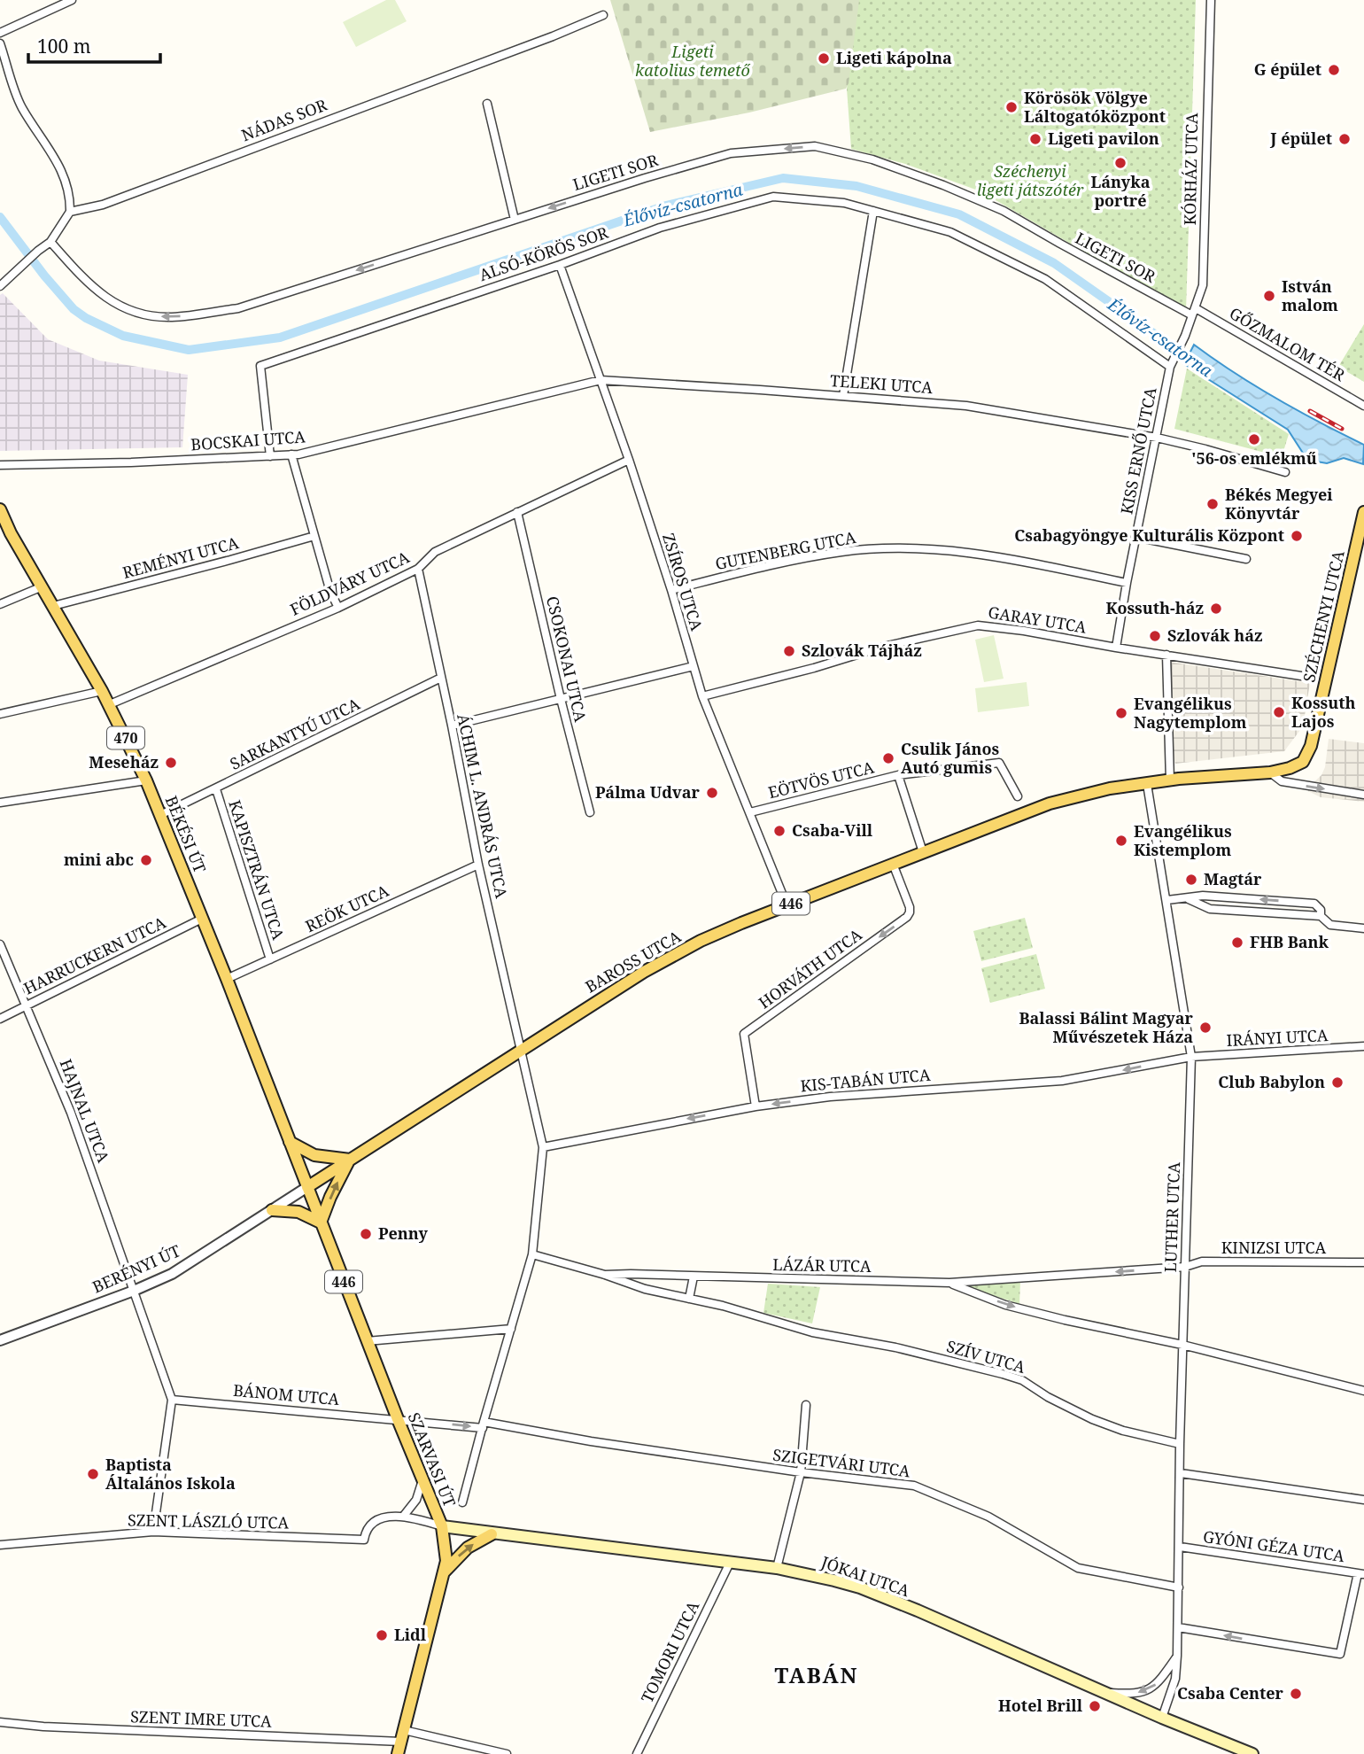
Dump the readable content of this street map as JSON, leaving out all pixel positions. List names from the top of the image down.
{
  "streets": {
    "main road": [
      "SZÉCHENYI UTCA",
      "470",
      "BÉKÉSI ÚT",
      "446",
      "BAROSS UTCA",
      "SZARVASI ÚT",
      "JÓKAI UTCA"
    ],
    "street": [
      "NÁDAS SOR",
      "KÓRHÁZ UTCA",
      "LIGETI SOR",
      "ALSÓ-KÖRÖS SOR",
      "GŐZMALOM TÉR",
      "TELEKI UTCA",
      "BOCSKAI UTCA",
      "KISS ERNŐ UTCA",
      "GUTENBERG UTCA",
      "REMÉNYI UTCA",
      "ZSÍROS UTCA",
      "FÖLDVÁRY UTCA",
      "GARAY UTCA",
      "CSOKONAI UTCA",
      "SARKANTYÚ UTCA",
      "EÖTVÖS UTCA",
      "ÁCHIM L. ANDRÁS UTCA",
      "KAPISZTRÁN UTCA",
      "REÖK UTCA",
      "HARRUCKERN UTCA",
      "HORVÁTH UTCA",
      "IRÁNYI UTCA",
      "KIS-TABÁN UTCA",
      "HAJNAL UTCA",
      "LUTHER UTCA",
      "KINIZSI UTCA",
      "LÁZÁR UTCA",
      "BERÉNYI ÚT",
      "SZÍV UTCA",
      "BÁNOM UTCA",
      "SZIGETVÁRI UTCA",
      "SZENT LÁSZLÓ UTCA",
      "GYÓNI GÉZA UTCA",
      "TOMORI UTCA",
      "SZENT IMRE UTCA"
    ]
  },
  "crossings": [
    ["KÓRHÁZ UTCA", "LIGETI SOR"],
    ["KÓRHÁZ UTCA", "GŐZMALOM TÉR"],
    ["KÓRHÁZ UTCA", "KISS ERNŐ UTCA"],
    ["LIGETI SOR", "GŐZMALOM TÉR"],
    ["ALSÓ-KÖRÖS SOR", "BOCSKAI UTCA"],
    ["ALSÓ-KÖRÖS SOR", "KISS ERNŐ UTCA"],
    ["ALSÓ-KÖRÖS SOR", "ZSÍROS UTCA"],
    ["TELEKI UTCA", "BOCSKAI UTCA"],
    ["TELEKI UTCA", "KISS ERNŐ UTCA"],
    ["TELEKI UTCA", "ZSÍROS UTCA"],
    ["BOCSKAI UTCA", "ZSÍROS UTCA"],
    ["KISS ERNŐ UTCA", "GUTENBERG UTCA"],
    ["KISS ERNŐ UTCA", "GARAY UTCA"],
    ["GUTENBERG UTCA", "ZSÍROS UTCA"],
    ["REMÉNYI UTCA", "BÉKÉSI ÚT"],
    ["ZSÍROS UTCA", "FÖLDVÁRY UTCA"],
    ["ZSÍROS UTCA", "GARAY UTCA"],
    ["ZSÍROS UTCA", "EÖTVÖS UTCA"],
    ["ZSÍROS UTCA", "BAROSS UTCA"],
    ["FÖLDVÁRY UTCA", "CSOKONAI UTCA"],
    ["FÖLDVÁRY UTCA", "ÁCHIM L. ANDRÁS UTCA"],
    ["FÖLDVÁRY UTCA", "BÉKÉSI ÚT"],
    ["SZÉCHENYI UTCA", "446"],
    ["SARKANTYÚ UTCA", "ÁCHIM L. ANDRÁS UTCA"],
    ["SARKANTYÚ UTCA", "BÉKÉSI ÚT"],
    ["SARKANTYÚ UTCA", "KAPISZTRÁN UTCA"],
    ["EÖTVÖS UTCA", "BAROSS UTCA"],
    ["ÁCHIM L. ANDRÁS UTCA", "REÖK UTCA"],
    ["ÁCHIM L. ANDRÁS UTCA", "BAROSS UTCA"],
    ["ÁCHIM L. ANDRÁS UTCA", "SZARVASI ÚT"],
    ["BÉKÉSI ÚT", "REÖK UTCA"],
    ["BÉKÉSI ÚT", "HARRUCKERN UTCA"],
    ["BÉKÉSI ÚT", "BAROSS UTCA"],
    ["BÉKÉSI ÚT", "BERÉNYI ÚT"],
    ["BÉKÉSI ÚT", "SZARVASI ÚT"],
    ["KAPISZTRÁN UTCA", "REÖK UTCA"],
    ["446", "BAROSS UTCA"],
    ["446", "LUTHER UTCA"],
    ["446", "SZARVASI ÚT"],
    ["HARRUCKERN UTCA", "HAJNAL UTCA"],
    ["BAROSS UTCA", "HORVÁTH UTCA"],
    ["BAROSS UTCA", "LUTHER UTCA"],
    ["BAROSS UTCA", "BERÉNYI ÚT"],
    ["BAROSS UTCA", "SZARVASI ÚT"],
    ["HORVÁTH UTCA", "KIS-TABÁN UTCA"],
    ["IRÁNYI UTCA", "KIS-TABÁN UTCA"],
    ["IRÁNYI UTCA", "LUTHER UTCA"],
    ["KIS-TABÁN UTCA", "LUTHER UTCA"],
    ["KIS-TABÁN UTCA", "SZARVASI ÚT"],
    ["HAJNAL UTCA", "BERÉNYI ÚT"],
    ["HAJNAL UTCA", "BÁNOM UTCA"],
    ["LUTHER UTCA", "KINIZSI UTCA"],
    ["LUTHER UTCA", "LÁZÁR UTCA"],
    ["LUTHER UTCA", "SZÍV UTCA"],
    ["LUTHER UTCA", "SZIGETVÁRI UTCA"],
    ["LUTHER UTCA", "GYÓNI GÉZA UTCA"],
    ["LUTHER UTCA", "JÓKAI UTCA"],
    ["KINIZSI UTCA", "LÁZÁR UTCA"],
    ["LÁZÁR UTCA", "SZÍV UTCA"],
    ["LÁZÁR UTCA", "SZARVASI ÚT"],
    ["BERÉNYI ÚT", "SZARVASI ÚT"],
    ["BÁNOM UTCA", "SZARVASI ÚT"],
    ["BÁNOM UTCA", "SZIGETVÁRI UTCA"],
    ["SZARVASI ÚT", "SZIGETVÁRI UTCA"],
    ["SZARVASI ÚT", "SZENT LÁSZLÓ UTCA"],
    ["SZARVASI ÚT", "JÓKAI UTCA"],
    ["SZARVASI ÚT", "SZENT IMRE UTCA"],
    ["SZENT LÁSZLÓ UTCA", "JÓKAI UTCA"],
    ["JÓKAI UTCA", "TOMORI UTCA"]
  ],
  "one_way": ["LIGETI SOR", "HORVÁTH UTCA", "KIS-TABÁN UTCA"],
  "districts": ["TABÁN"],
  "water": ["Élővíz-csatorna"],
  "parks": ["Ligeti katolius temető", "Széchenyi ligeti játszótér"],
  "places": [
    "Ligeti kápolna",
    "G épület",
    "Körösök Völgye Láltogatóközpont",
    "Ligeti pavilon",
    "J épület",
    "Lányka portré",
    "István malom",
    "'56-os emlékmű",
    "Békés Megyei Könyvtár",
    "Csabagyöngye Kulturális Központ",
    "Kossuth-ház",
    "Szlovák ház",
    "Szlovák Tájház",
    "Kossuth Lajos",
    "Evangélikus Nagytemplom",
    "Csulik János Autó gumis",
    "Meseház",
    "Pálma Udvar",
    "Csaba-Vill",
    "Evangélikus Kistemplom",
    "mini abc",
    "Magtár",
    "FHB Bank",
    "Balassi Bálint Magyar Művészetek Háza",
    "Club Babylon",
    "Penny",
    "Baptista Általános Iskola",
    "Lidl",
    "Csaba Center",
    "Hotel Brill"
  ],
  "scale_bar": "100 m"
}
